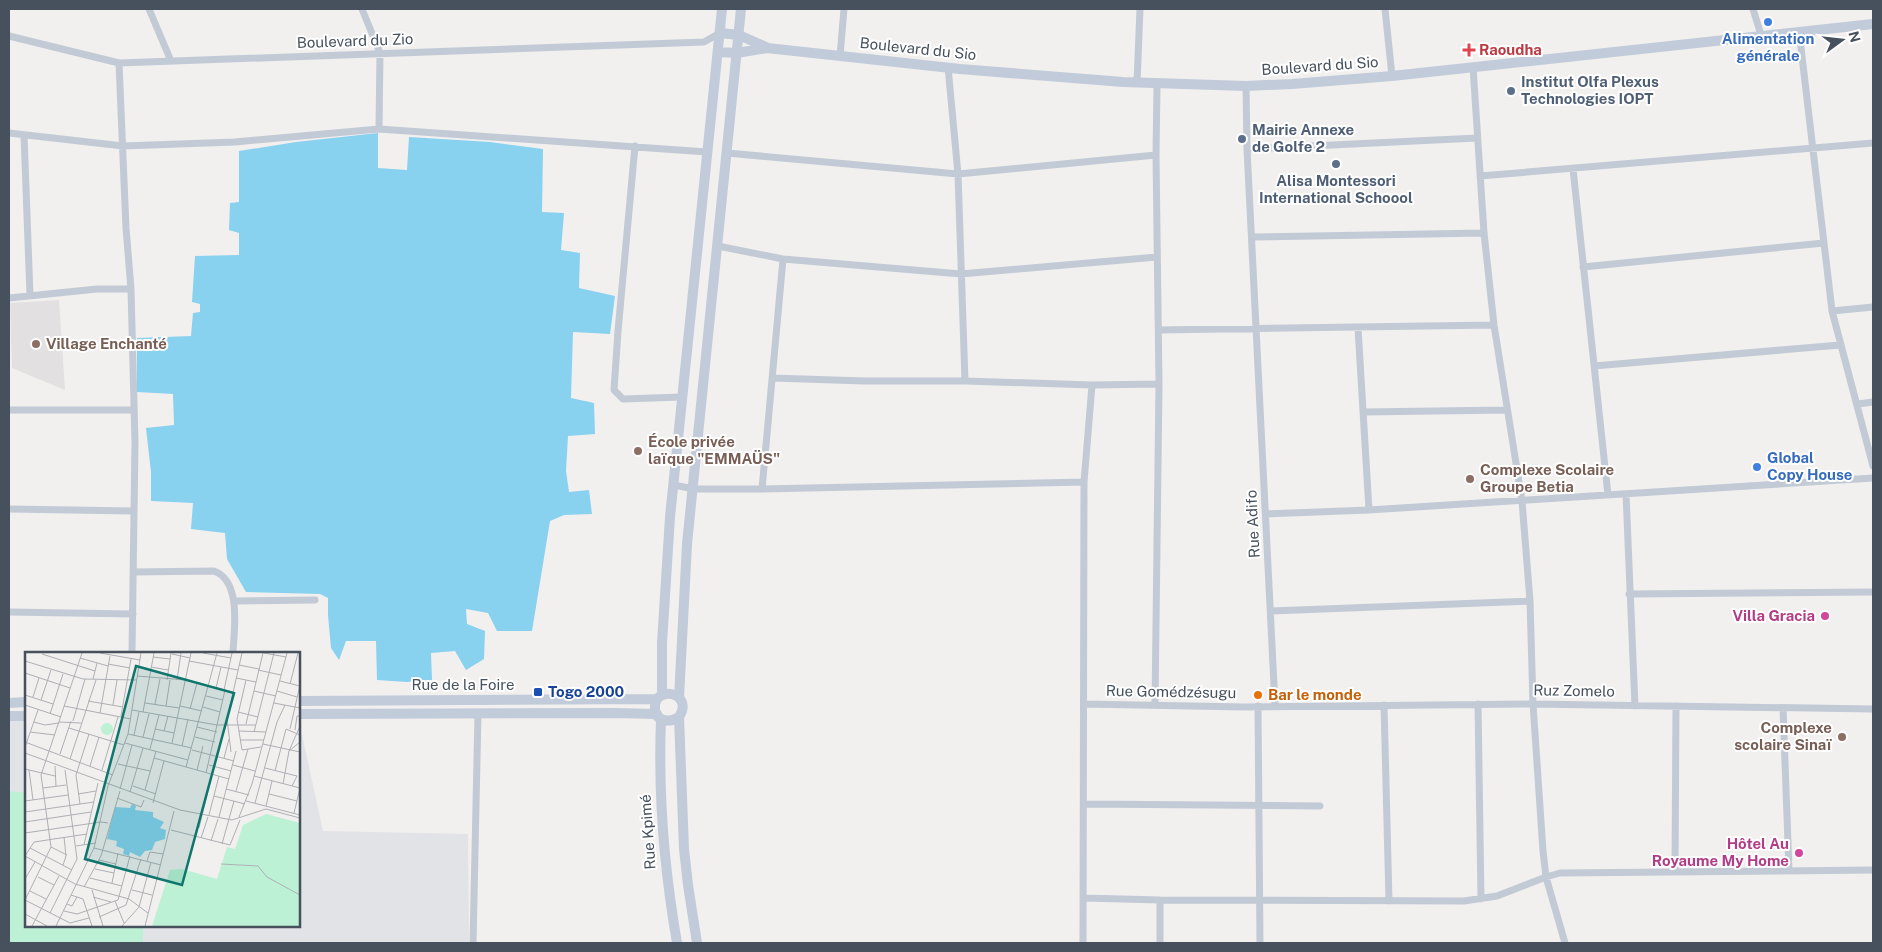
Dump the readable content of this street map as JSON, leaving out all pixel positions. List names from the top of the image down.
{
  "streets": {
    "main road": ["Boulevard du Sio", "Rue de la Foire", "Rue Kpimé"],
    "street": [
      "Boulevard du Zio",
      "Rue Adifo",
      "Ruz Zomelo",
      "Rue Gomédzésugu"
    ]
  },
  "crossings": [
    ["Boulevard du Zio", "Boulevard du Sio"],
    ["Boulevard du Sio", "Rue Adifo"],
    ["Rue Adifo", "Ruz Zomelo"],
    ["Rue de la Foire", "Rue Kpimé"]
  ],
  "places": {
    "other": [
      "Alimentation générale",
      "Institut Olfa Plexus Technologies IOPT",
      "Mairie Annexe de Golfe 2",
      "Alisa Montessori International Schoool",
      "Village Enchanté",
      "École privée laïque \"EMMAÜS\"",
      "Global Copy House",
      "Complexe Scolaire Groupe Betia",
      "Villa Gracia",
      "Bar le monde",
      "Complexe scolaire Sinaï",
      "Hôtel Au Royaume My Home"
    ],
    "health": ["Raoudha"],
    "transit": ["Togo 2000"]
  },
  "north": "right"
}
